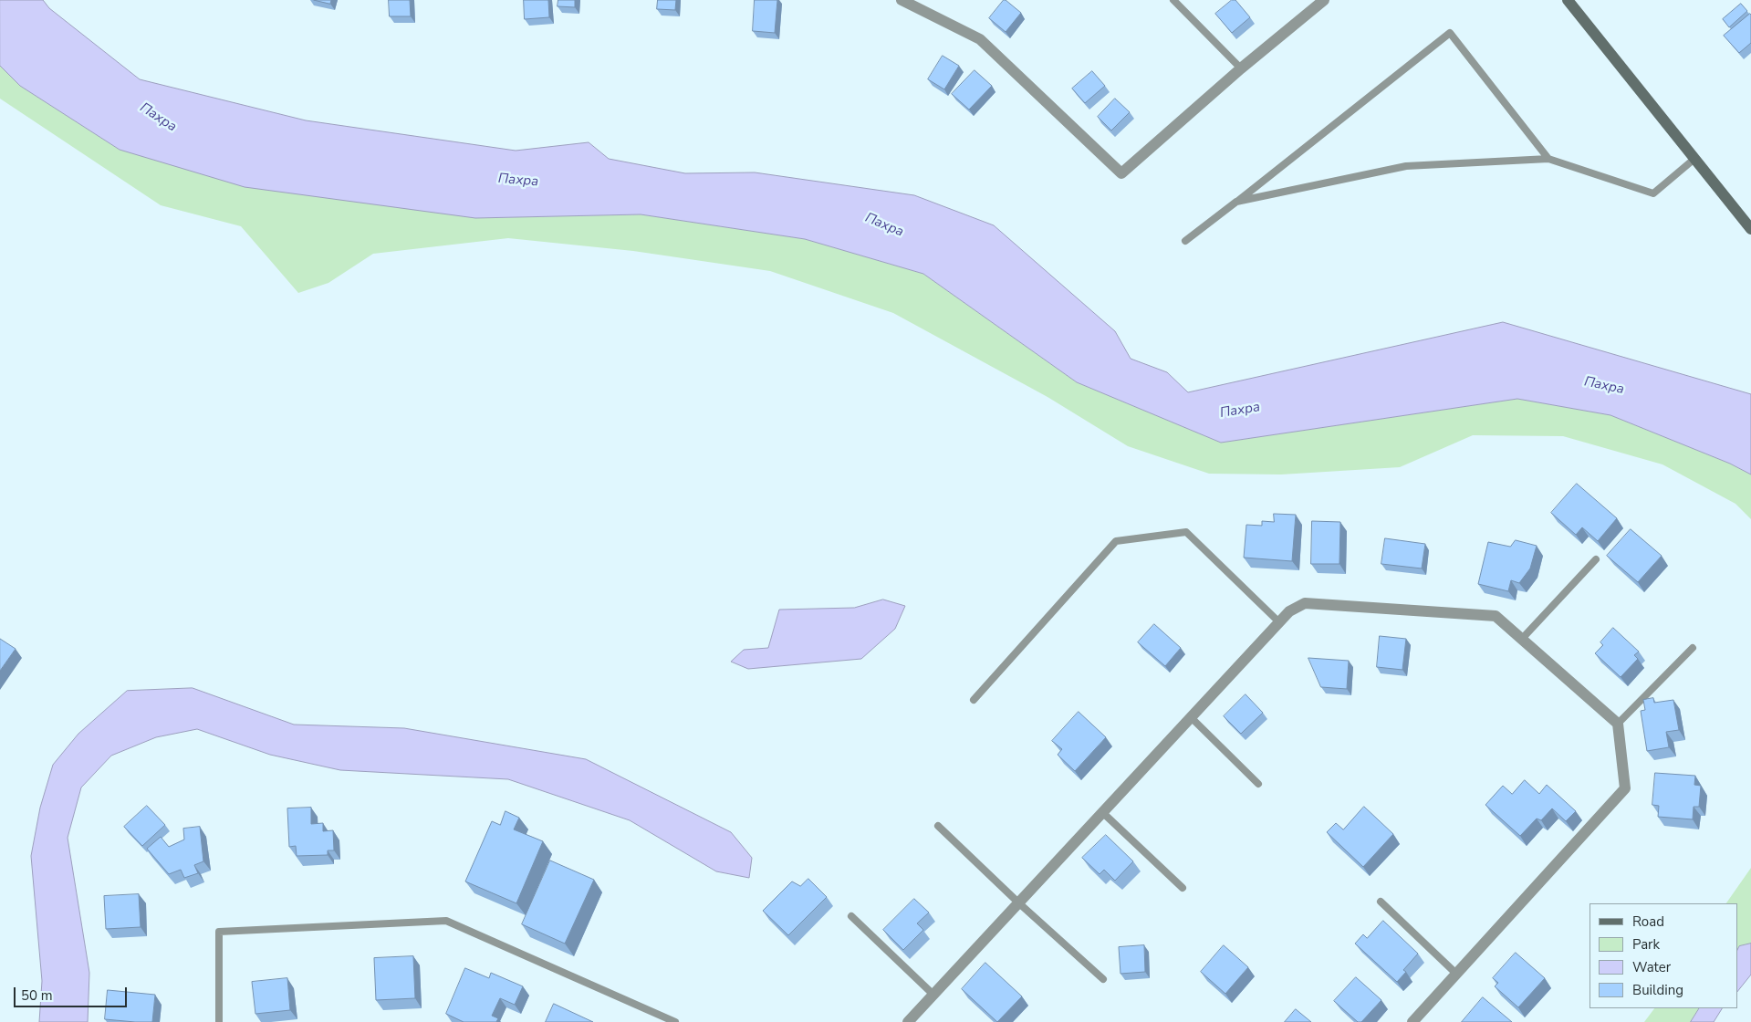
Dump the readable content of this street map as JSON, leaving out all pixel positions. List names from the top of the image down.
{
  "water": ["Пахра"],
  "legend": [
    "Road",
    "Park",
    "Water",
    "Building"
  ],
  "scale_bar": "50 m"
}
